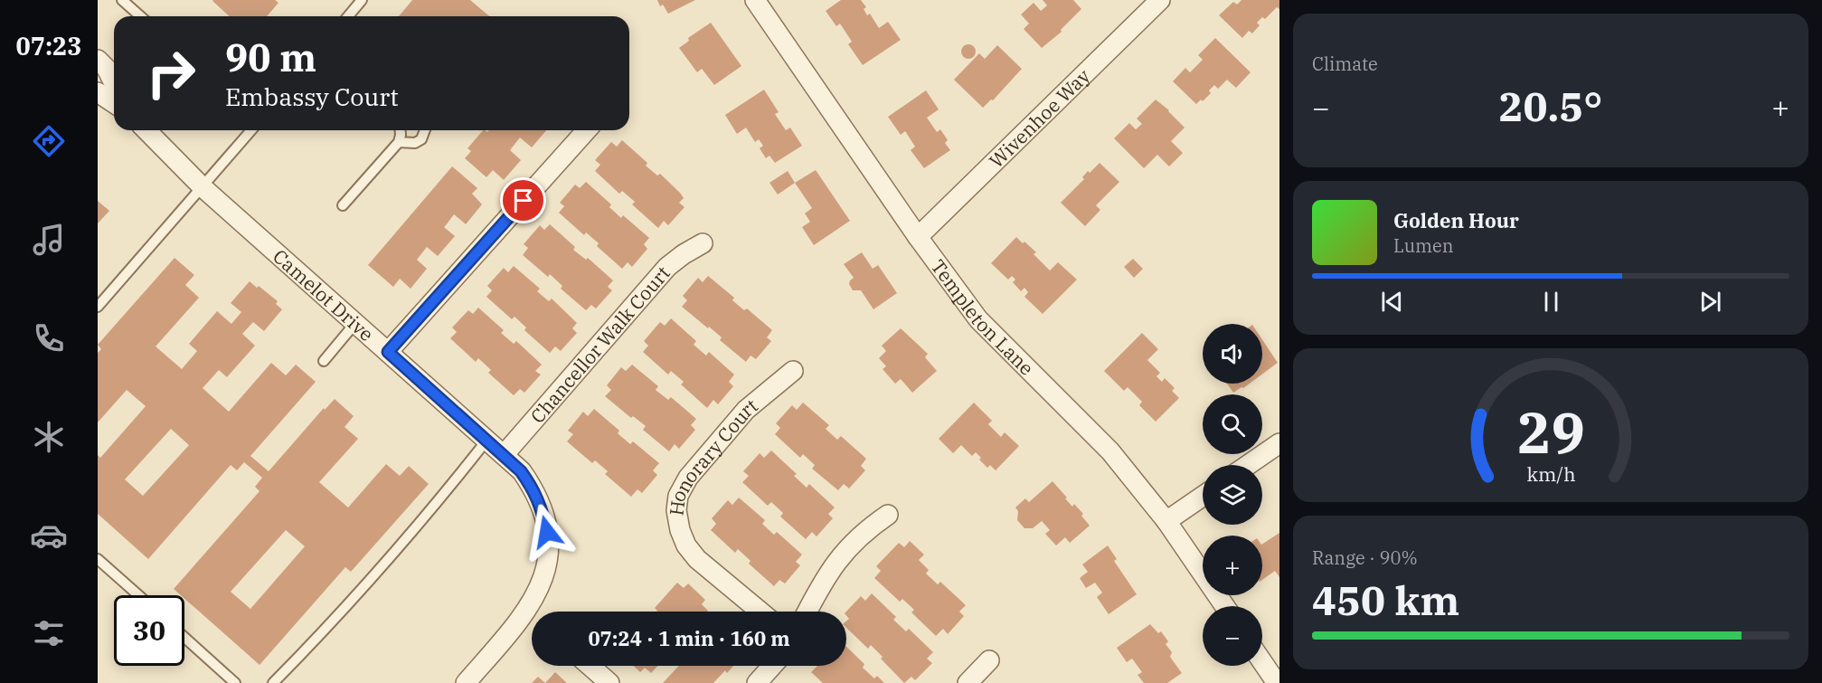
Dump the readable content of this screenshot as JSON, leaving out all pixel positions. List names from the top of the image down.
{
  "streets": {
    "street": [
      "Wivenhoe Way",
      "Camelot Drive",
      "Templeton Lane",
      "Chancellor Walk Court",
      "Honorary Court"
    ]
  },
  "crossings": [
    ["Wivenhoe Way", "Templeton Lane"],
    ["Camelot Drive", "Chancellor Walk Court"]
  ],
  "page": {
    "tabs": "07:23",
    "tile": [
      "Climate",
      ["Range · 90%", "450 km"]
    ],
    "turn": ["90 m", "Embassy Court"],
    "heat": ["−", "20.5°", "+"],
    "song": ["Golden Hour", "Lumen"],
    "map_buttons": ["+", "−"],
    "limit": "30",
    "trip": "07:24 · 1 min · 160 m",
    "gauge": ["29", "km/h"]
  }
}
